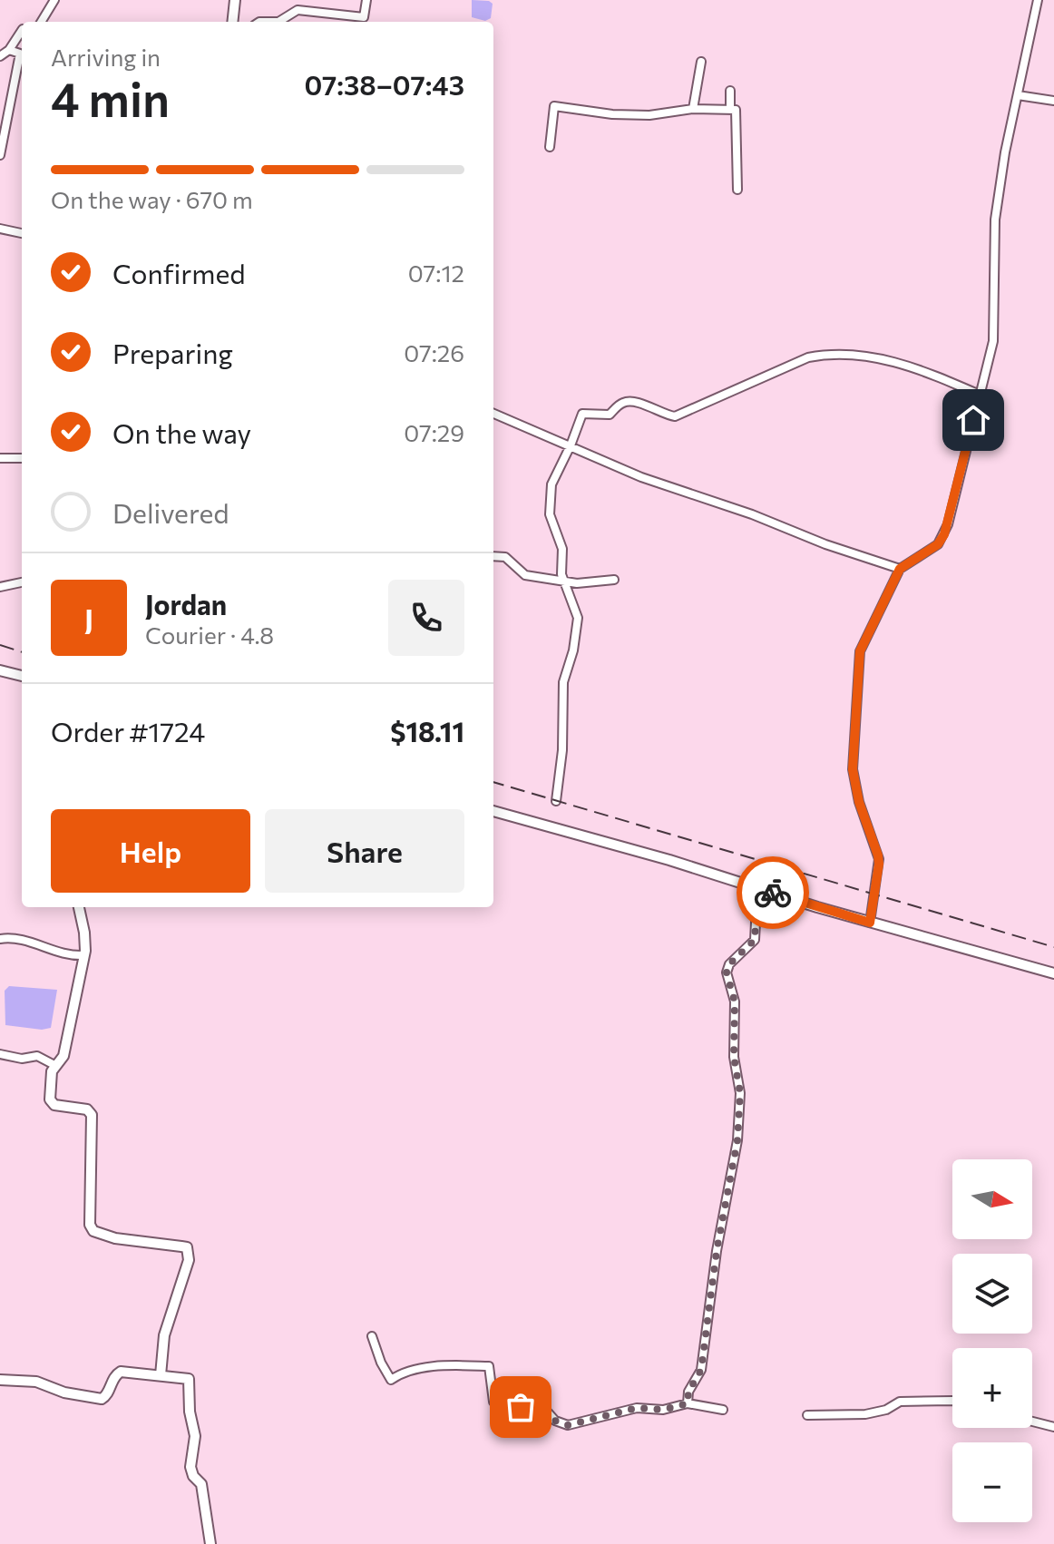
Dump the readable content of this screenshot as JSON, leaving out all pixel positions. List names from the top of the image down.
{
  "north": "right",
  "page": {
    "heading": ["4 min", "Arriving in", "07:38–07:43"],
    "panel": [
      "Jordan",
      "Courier · 4.8",
      "Order #1724",
      "$18.11"
    ],
    "bar": "On the way · 670 m",
    "list": [
      ["Confirmed", "07:12"],
      ["Preparing", "07:26"],
      ["On the way", "07:29"],
      "Delivered"
    ],
    "round": "J",
    "buttons": ["Help", "Share"],
    "map_buttons": ["+", "−"]
  }
}
